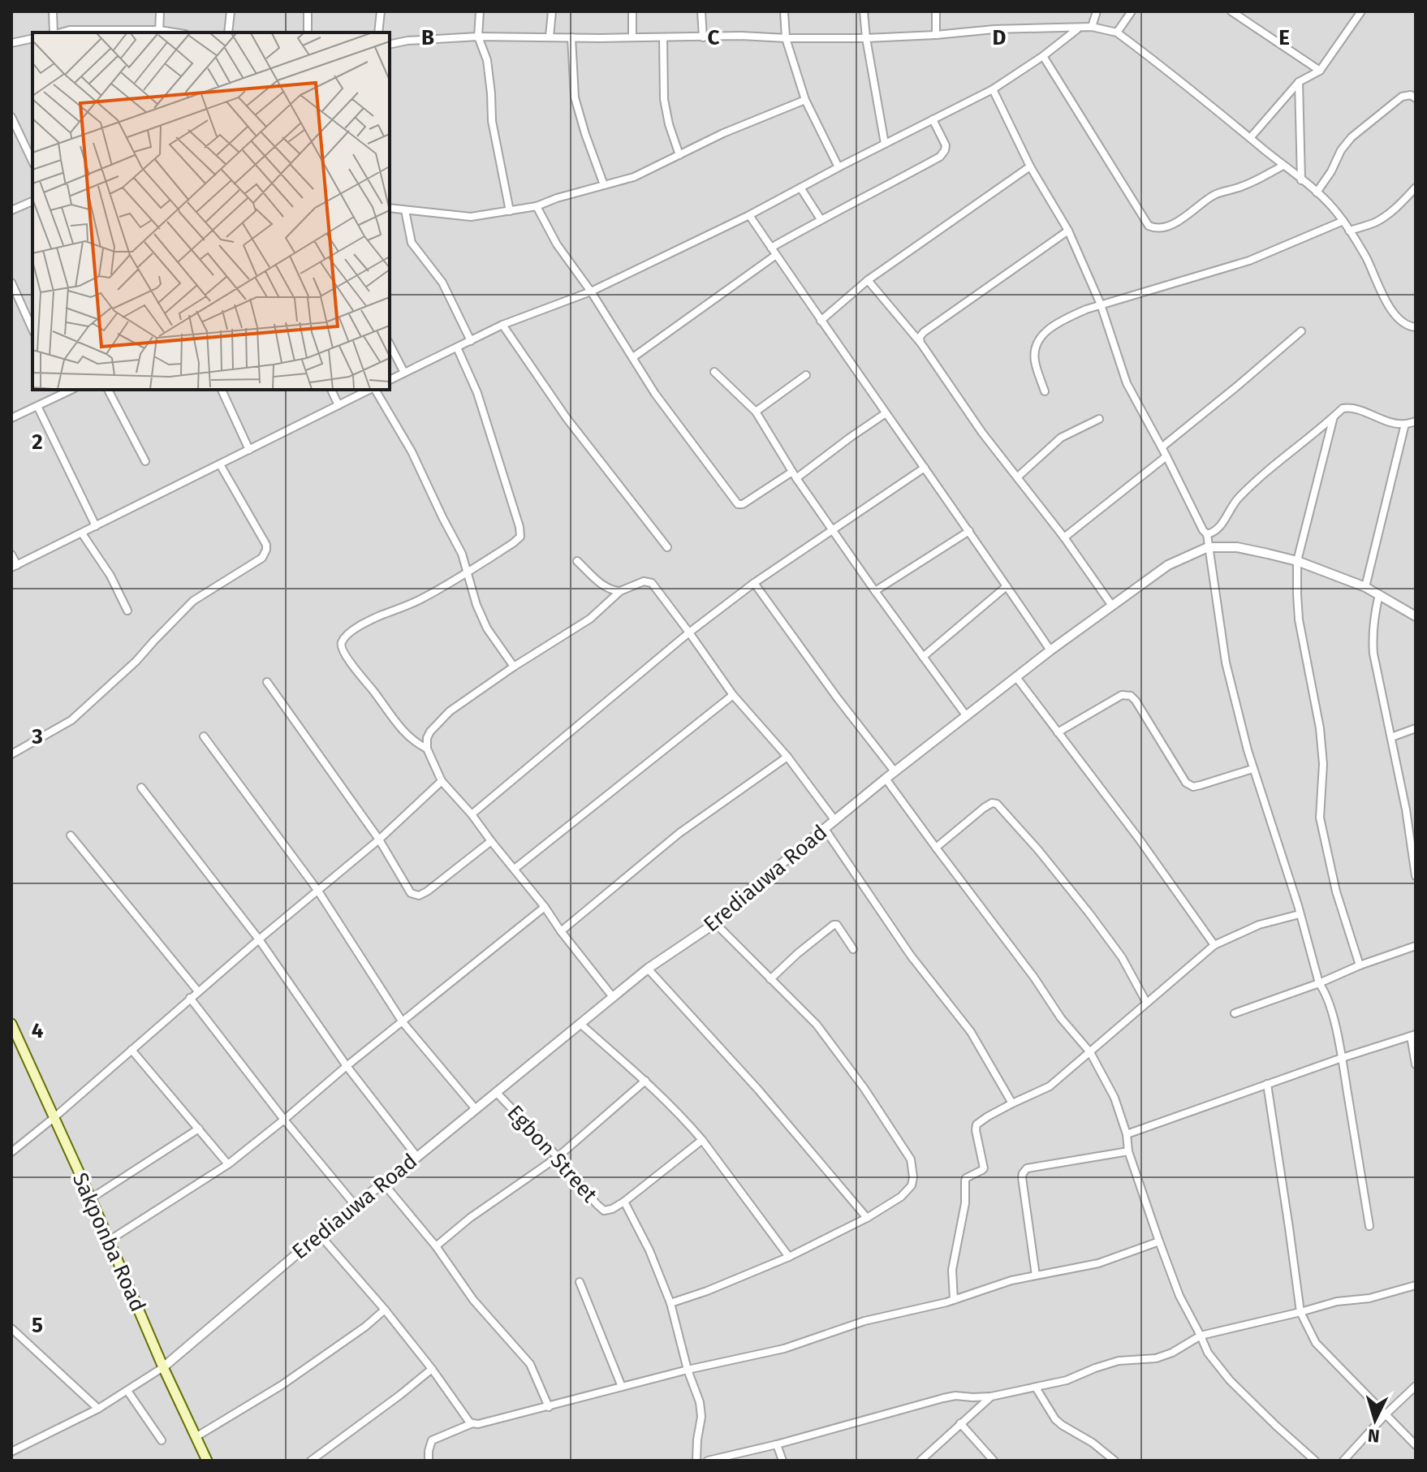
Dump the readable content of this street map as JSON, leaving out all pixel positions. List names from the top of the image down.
{
  "streets": {
    "main road": ["Sakponba Road"],
    "street": ["Erediauwa Road", "Egbon Street"]
  },
  "crossings": [
    ["Erediauwa Road", "Egbon Street"],
    ["Erediauwa Road", "Sakponba Road"]
  ],
  "north": "bottom",
  "grid": {
    "columns": [
      "B",
      "C",
      "D",
      "E"
    ],
    "rows": [
      "2",
      "3",
      "4",
      "5"
    ]
  }
}
